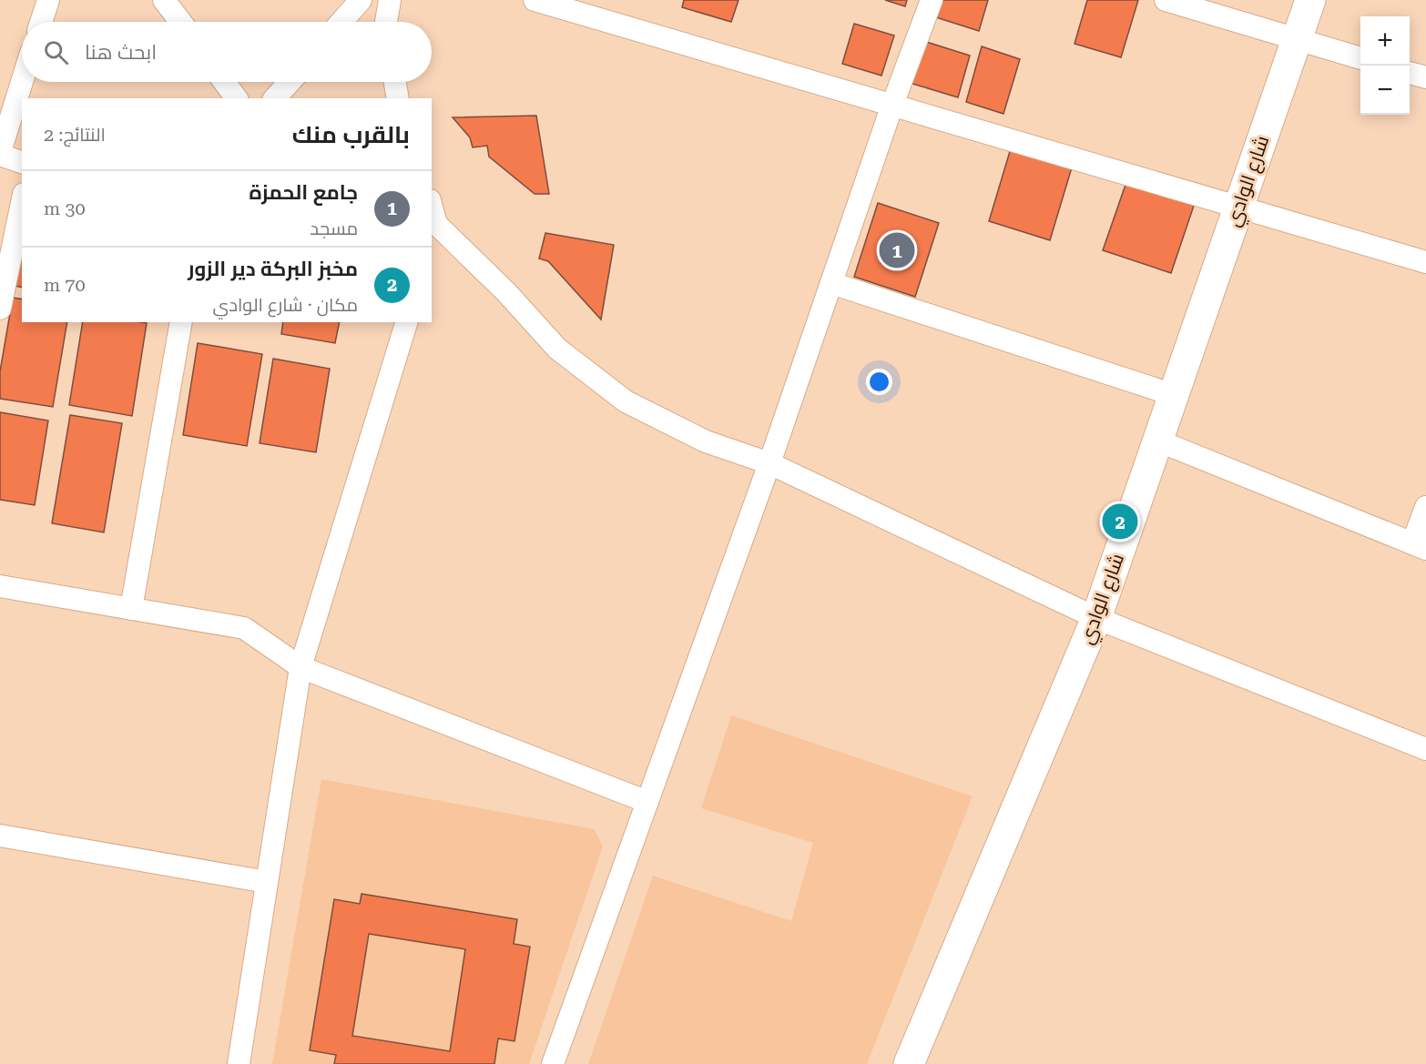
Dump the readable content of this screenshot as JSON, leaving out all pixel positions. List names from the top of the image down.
{
  "streets": {
    "street": ["شارع الوادي"]
  },
  "page": {
    "map_buttons": ["+", "−"],
    "search": "ابحث هنا",
    "heading": ["بالقرب منك", "النتائج: 2"],
    "list": [
      {
        "mark": "1",
        "name": "جامع الحمزة",
        "note": "مسجد",
        "value": "30 m"
      },
      {
        "mark": "2",
        "name": "مخبز البركة دير الزور",
        "note": "مكان · شارع الوادي",
        "value": "70 m"
      }
    ],
    "pins": ["1", "2"]
  }
}
